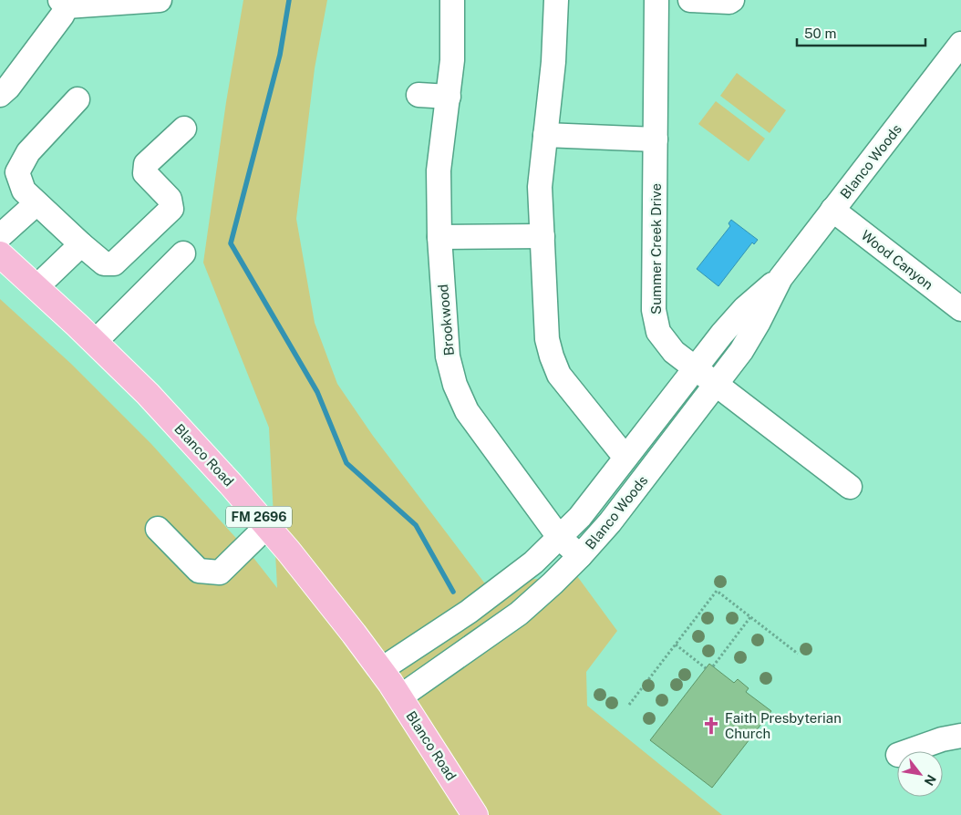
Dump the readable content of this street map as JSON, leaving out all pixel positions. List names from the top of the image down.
{
  "streets": {
    "main road": ["Blanco Road", "FM 2696"],
    "street": [
      "Blanco Woods",
      "Summer Creek Drive",
      "Wood Canyon",
      "Brookwood"
    ]
  },
  "crossings": [
    ["Blanco Woods", "Summer Creek Drive"],
    ["Blanco Woods", "Wood Canyon"],
    ["Blanco Woods", "Brookwood"],
    ["Blanco Woods", "Blanco Road"]
  ],
  "places": {
    "church": ["Faith Presbyterian Church"]
  },
  "scale_bar": "50 m",
  "north": "bottom right"
}
